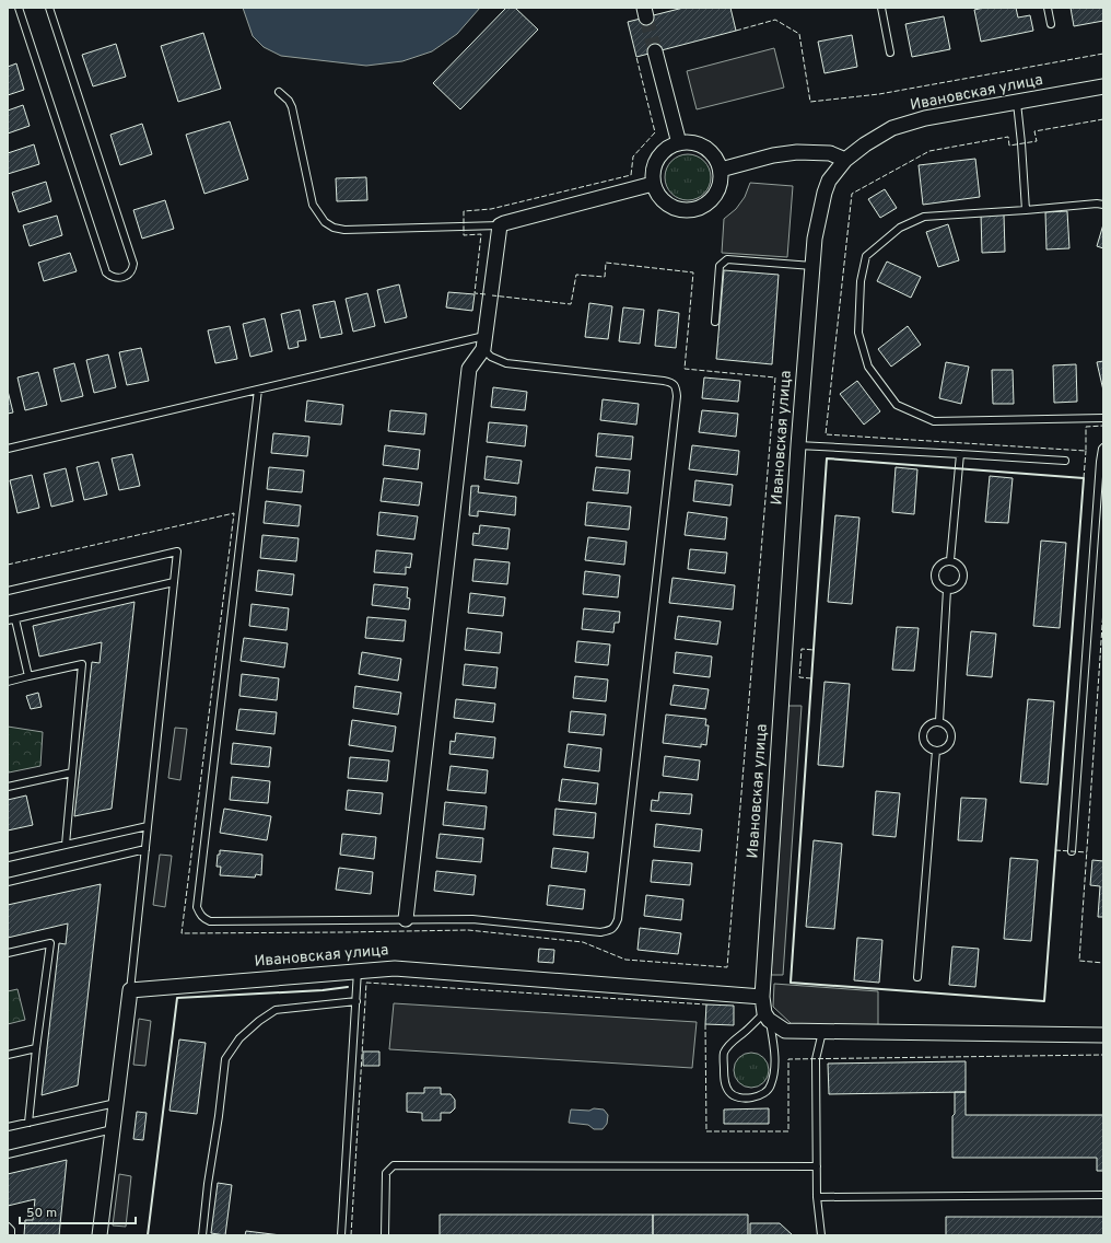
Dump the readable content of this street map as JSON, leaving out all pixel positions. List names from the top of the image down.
{
  "streets": {
    "street": ["Ивановская улица"]
  },
  "scale_bar": "50 m"
}
